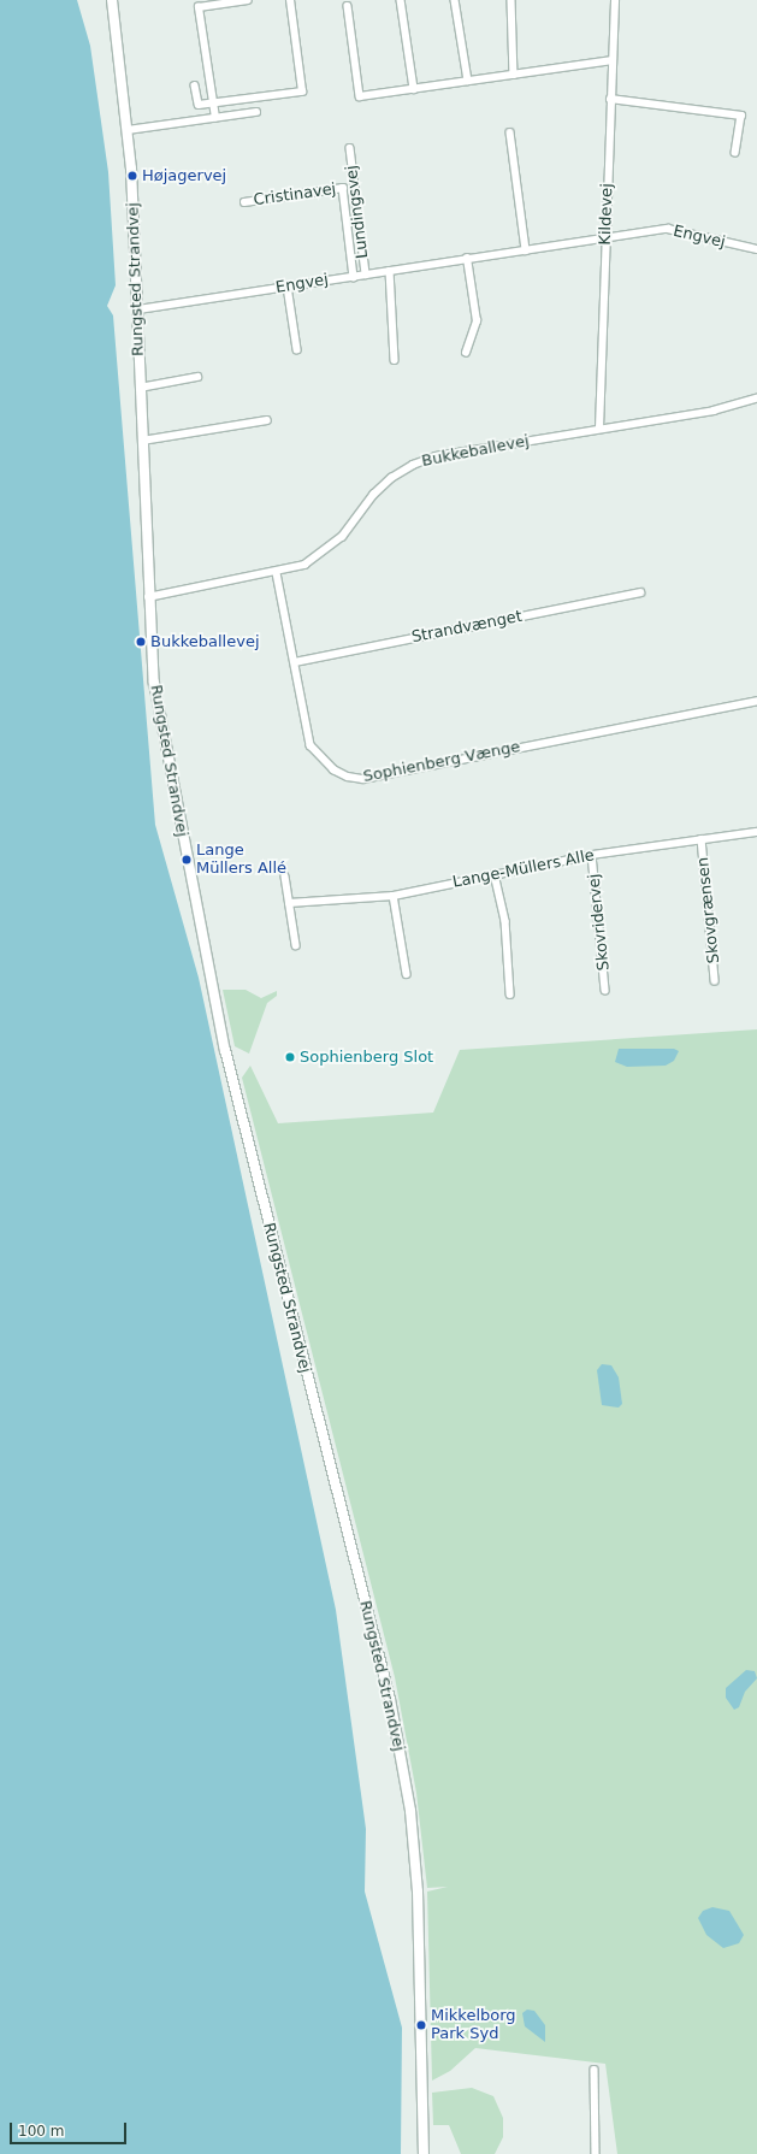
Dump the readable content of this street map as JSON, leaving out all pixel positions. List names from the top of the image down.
{
  "streets": {
    "main road": ["Rungsted Strandvej"],
    "street": [
      "Cristinavej",
      "Lundingsvej",
      "Kildevej",
      "Engvej",
      "Bukkeballevej",
      "Strandvænget",
      "Sophienberg Vænge",
      "Lange-Müllers Alle",
      "Skovgrænsen",
      "Skovridervej"
    ]
  },
  "crossings": [
    ["Cristinavej", "Engvej"],
    ["Lundingsvej", "Engvej"],
    ["Kildevej", "Engvej"],
    ["Kildevej", "Bukkeballevej"],
    ["Engvej", "Rungsted Strandvej"],
    ["Rungsted Strandvej", "Bukkeballevej"],
    ["Bukkeballevej", "Sophienberg Vænge"],
    ["Strandvænget", "Sophienberg Vænge"],
    ["Lange-Müllers Alle", "Skovgrænsen"],
    ["Lange-Müllers Alle", "Skovridervej"]
  ],
  "places": [
    "Højagervej",
    "Bukkeballevej",
    "Lange Müllers Allé",
    "Sophienberg Slot",
    "Mikkelborg Park Syd"
  ],
  "scale_bar": "100 m"
}
